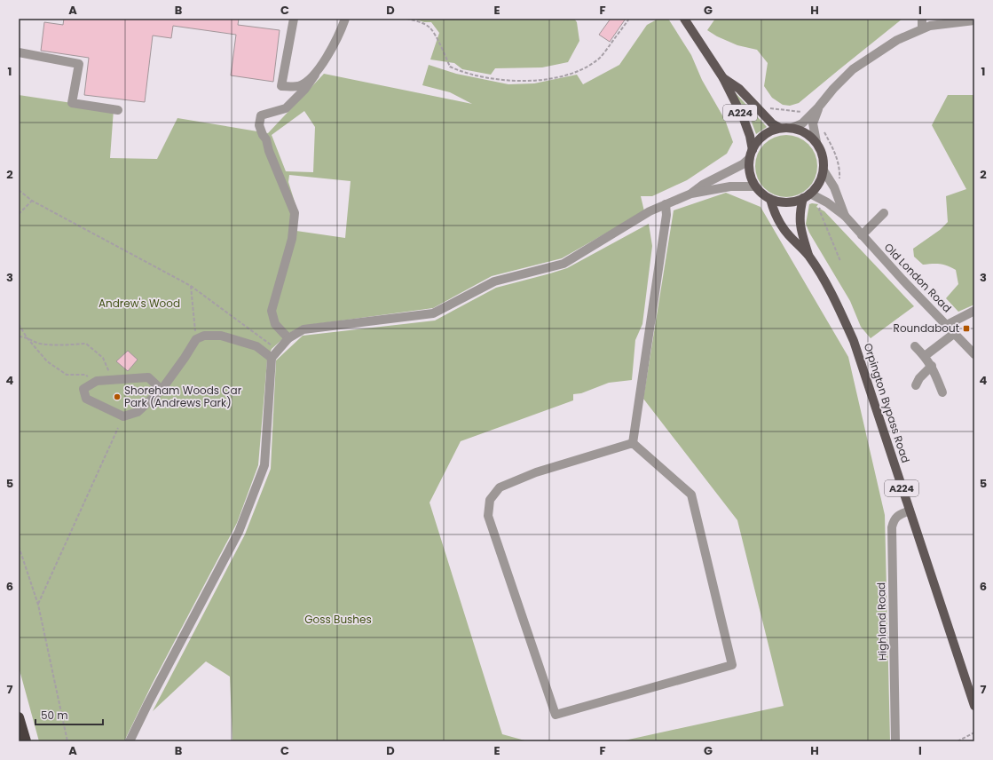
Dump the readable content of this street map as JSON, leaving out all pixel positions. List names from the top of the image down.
{
  "streets": {
    "main road": ["A224", "Orpington Bypass Road"],
    "street": ["Old London Road", "Highland Road"]
  },
  "crossings": [
    ["A224", "Old London Road"],
    ["A224", "Orpington Bypass Road"],
    ["Old London Road", "Orpington Bypass Road"],
    ["Orpington Bypass Road", "Highland Road"]
  ],
  "parks": ["Andrew's Wood", "Goss Bushes"],
  "places": {
    "transit": ["Roundabout"],
    "other": ["Shoreham Woods Car Park (Andrews Park)"]
  },
  "scale_bar": "50 m",
  "grid": {
    "columns": [
      "A",
      "B",
      "C",
      "D",
      "E",
      "F",
      "G",
      "H",
      "I"
    ],
    "rows": [
      "1",
      "2",
      "3",
      "4",
      "5",
      "6",
      "7"
    ]
  }
}
